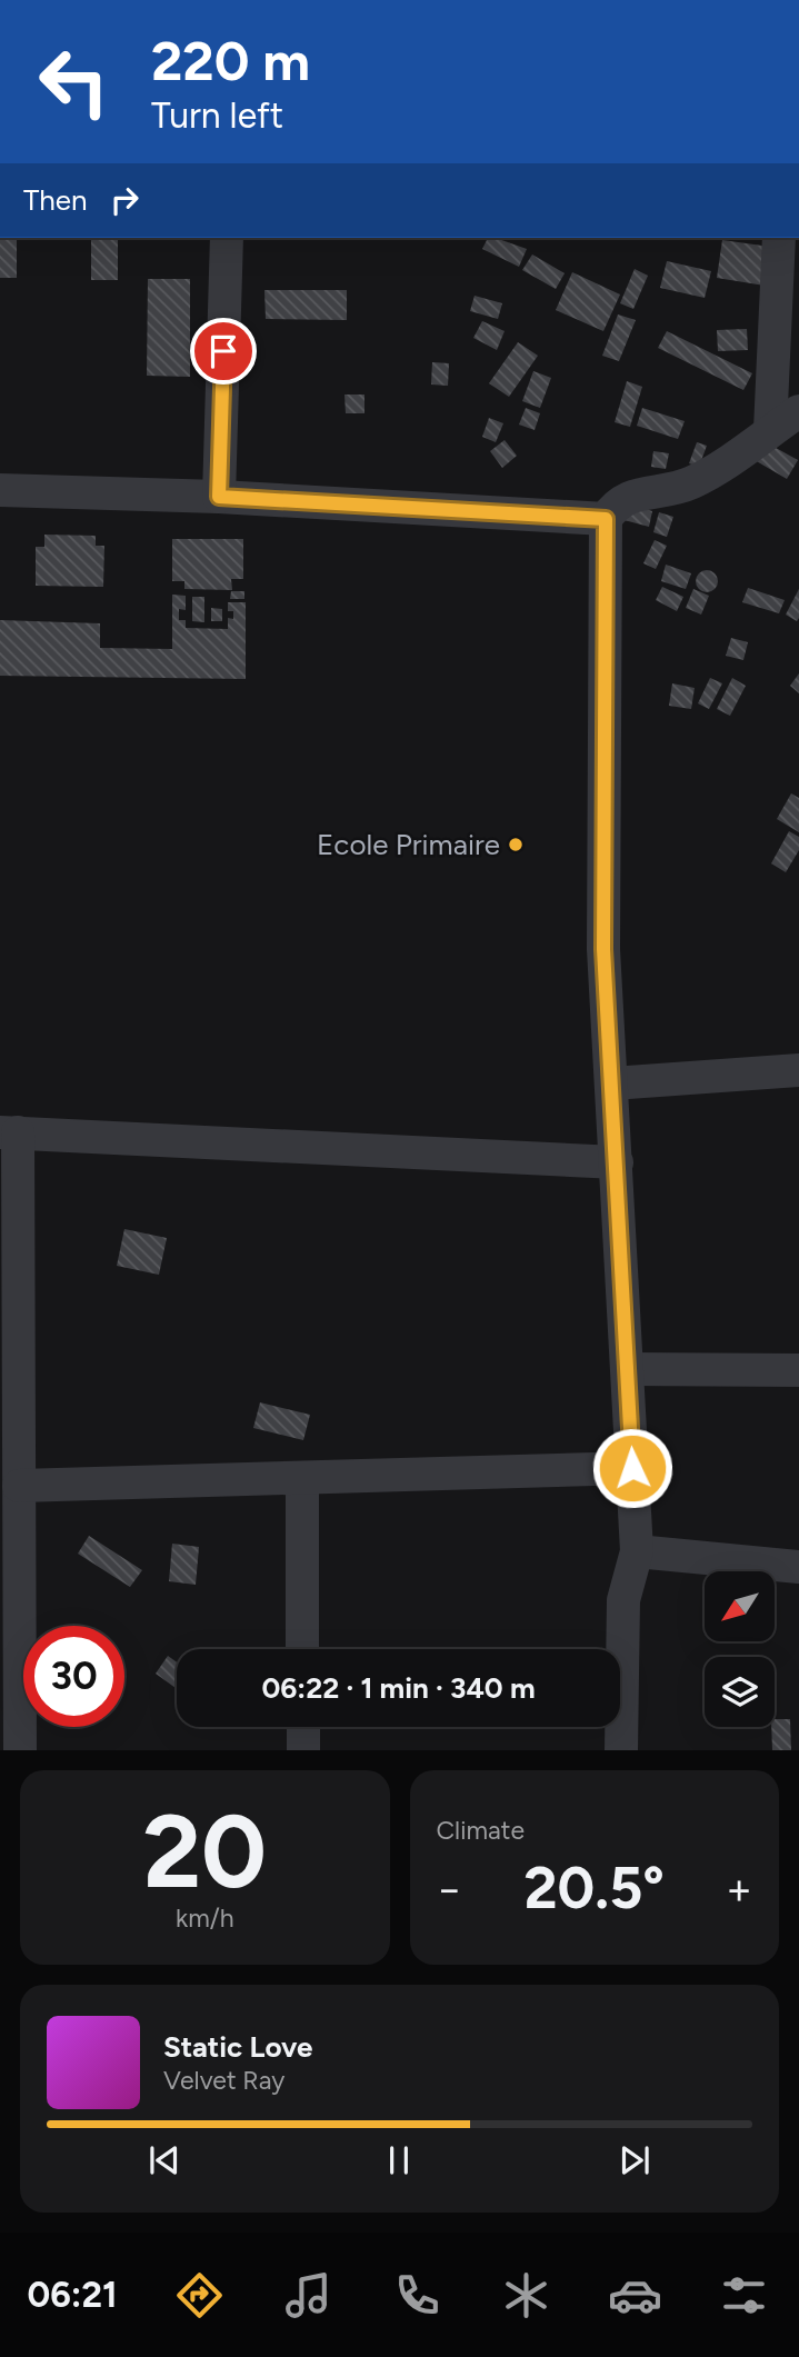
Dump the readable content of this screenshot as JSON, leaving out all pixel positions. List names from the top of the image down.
{
  "places": ["Ecole Primaire"],
  "north": "bottom left",
  "page": {
    "turn": ["220 m", "Turn left"],
    "then": "Then",
    "limit": "30",
    "trip": "06:22 · 1 min · 340 m",
    "tile": [
      ["20", "km/h"],
      "Climate"
    ],
    "heat": ["−", "20.5°", "+"],
    "song": ["Static Love", "Velvet Ray"],
    "tabs": "06:21"
  }
}
